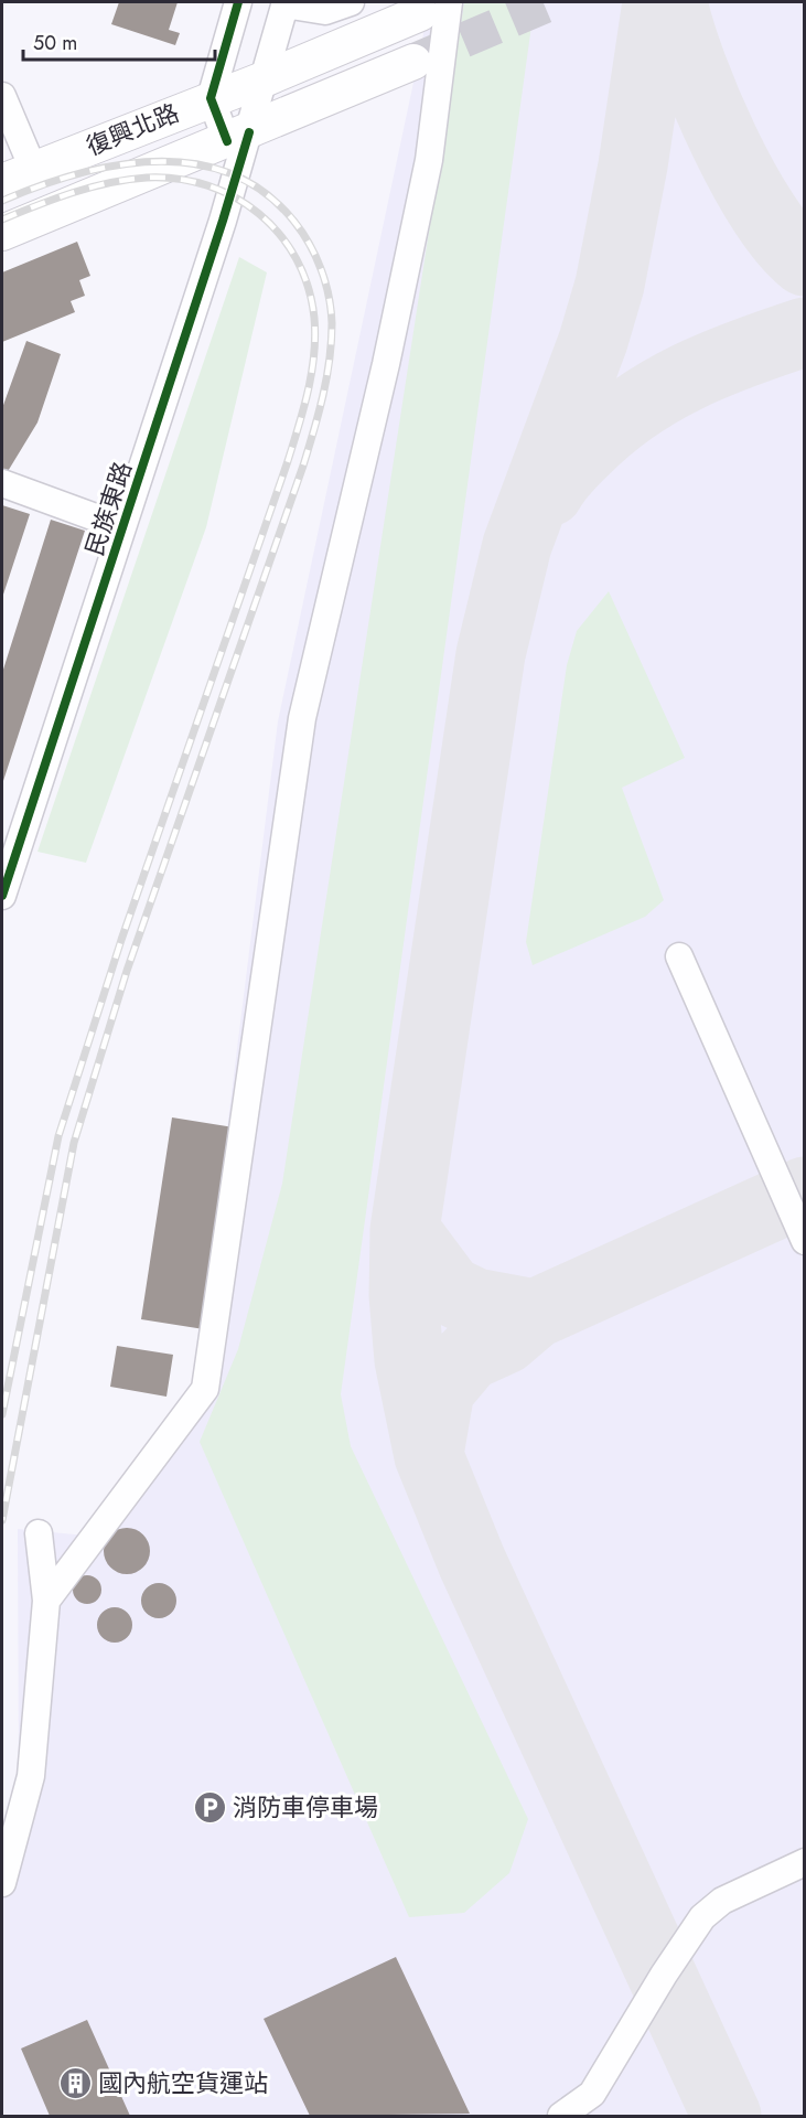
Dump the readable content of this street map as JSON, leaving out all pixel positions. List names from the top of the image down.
{
  "streets": {
    "main road": ["復興北路"],
    "street": ["民族東路"]
  },
  "crossings": [
    ["復興北路", "民族東路"]
  ],
  "places": {
    "parking": ["消防車停車場"],
    "building": ["國內航空貨運站"]
  },
  "scale_bar": "50 m"
}
